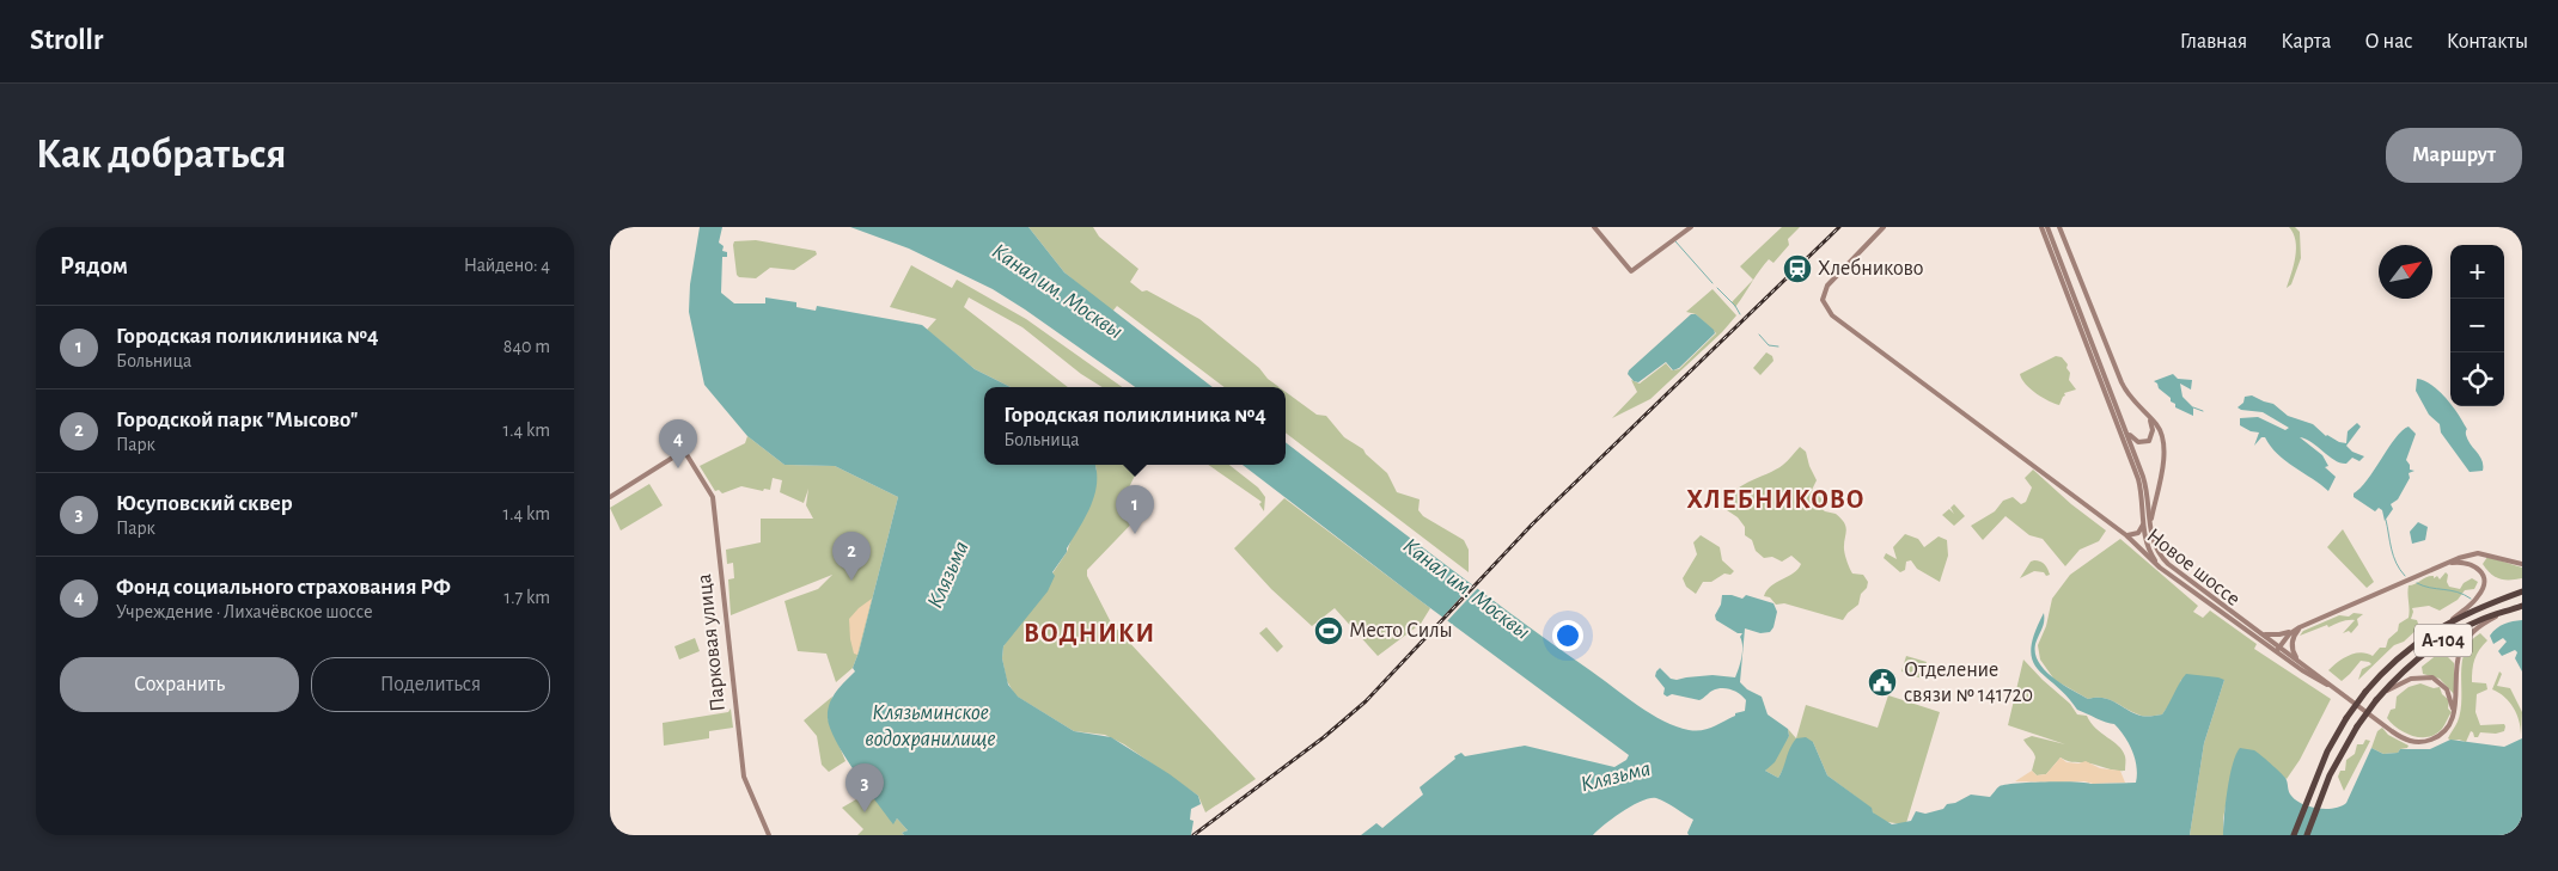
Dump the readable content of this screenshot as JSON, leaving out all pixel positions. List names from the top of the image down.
{
  "streets": {
    "highway": ["А-104"],
    "main road": ["Новое шоссе", "Парковая улица"]
  },
  "districts": ["ХЛЕБНИКОВО", "ВОДНИКИ"],
  "water": ["Канал им. Москвы", "Клязьма", "Клязьминское водохранилище"],
  "places": {
    "station": ["Хлебниково"],
    "sports": ["Место Силы"],
    "public building": ["Отделение связи № 141720"]
  },
  "north": "top right",
  "page": {
    "header": "Strollr",
    "nav": [
      "Главная",
      "Карта",
      "О нас",
      "Контакты"
    ],
    "buttons": [
      "Маршрут",
      ["Сохранить", "Поделиться"]
    ],
    "title": "Как добраться",
    "heading": ["Рядом", "Найдено: 4"],
    "map_buttons": ["+", "−"],
    "list": [
      {
        "mark": "1",
        "name": "Городская поликлиника №4",
        "note": "Больница",
        "value": "840 m"
      },
      {
        "mark": "2",
        "name": "Городской парк \"Мысово\"",
        "note": "Парк",
        "value": "1.4 km"
      },
      {
        "mark": "3",
        "name": "Юсуповский сквер",
        "note": "Парк",
        "value": "1.4 km"
      },
      {
        "mark": "4",
        "name": "Фонд социального страхования РФ",
        "note": "Учреждение · Лихачёвское шоссе",
        "value": "1.7 km"
      }
    ],
    "popup": ["Городская поликлиника №4", "Больница"],
    "pins": [
      "4",
      "1",
      "2",
      "3"
    ]
  }
}
